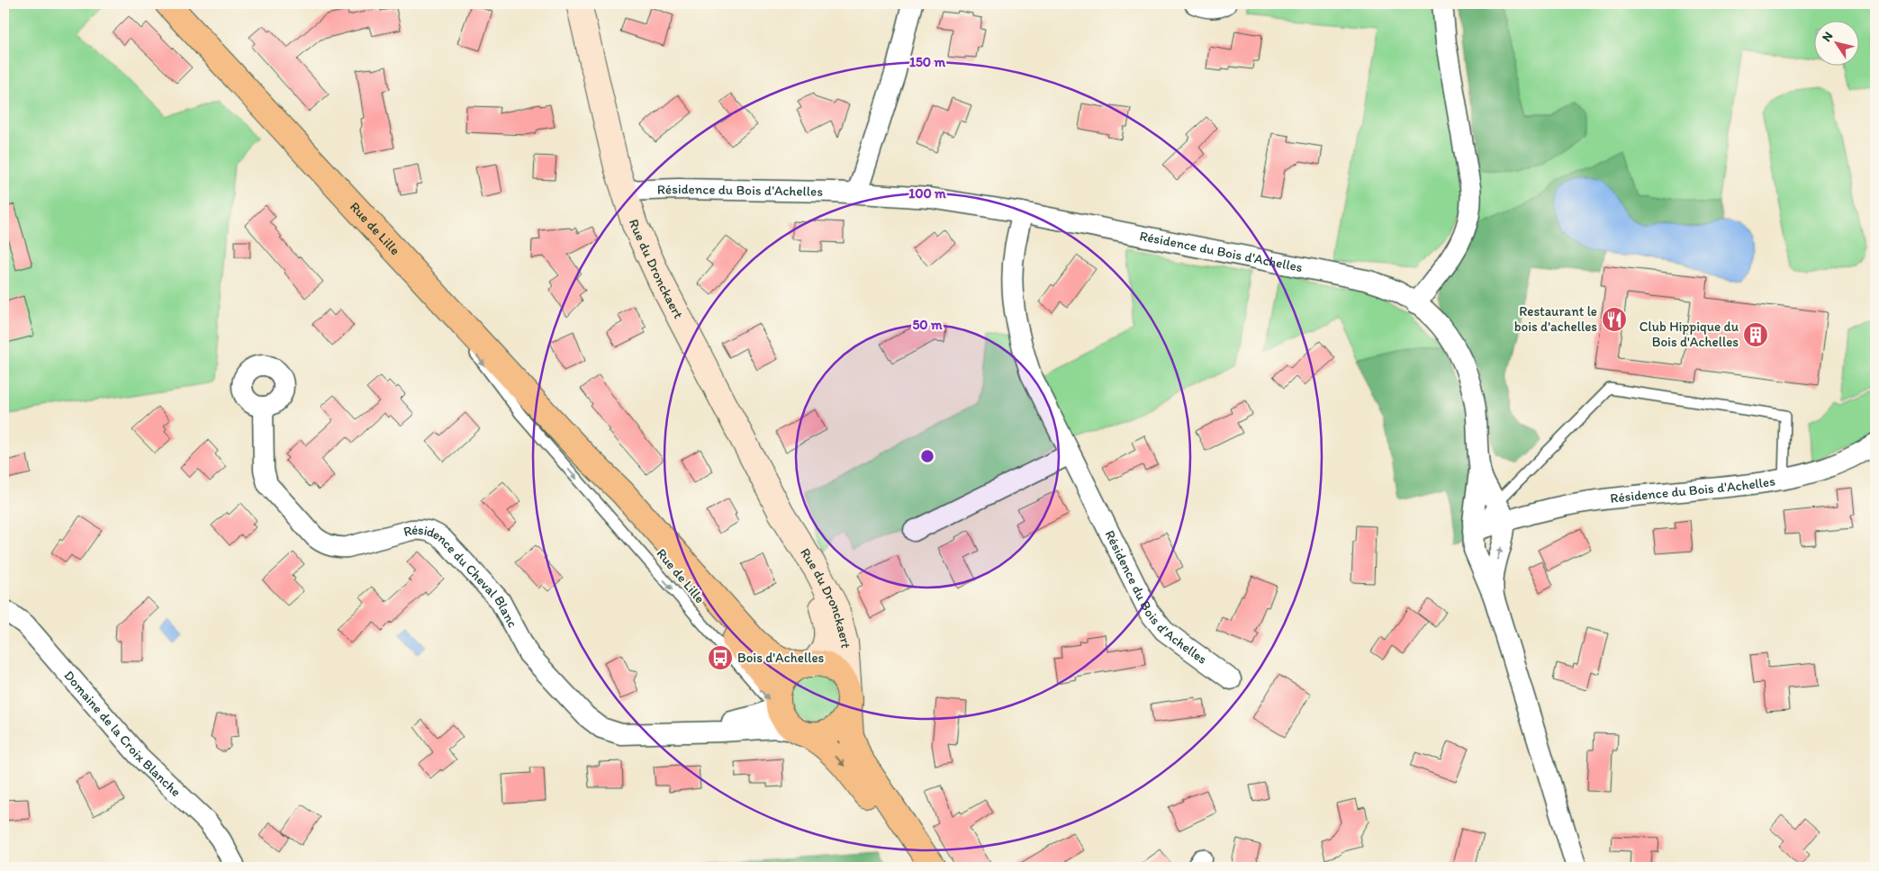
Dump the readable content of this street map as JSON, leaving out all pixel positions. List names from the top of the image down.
{
  "streets": {
    "main road": ["Rue de Lille", "Rue du Dronckaert"],
    "street": ["Résidence du Bois d'Achelles", "Résidence du Cheval Blanc", "Domaine de la Croix Blanche"]
  },
  "crossings": [
    ["Résidence du Bois d'Achelles", "Rue du Dronckaert"],
    ["Rue de Lille", "Rue du Dronckaert"],
    ["Rue de Lille", "Résidence du Cheval Blanc"],
    ["Rue du Dronckaert", "Résidence du Cheval Blanc"]
  ],
  "places": {
    "restaurant": ["Restaurant le bois d'achelles"],
    "building": ["Club Hippique du Bois d'Achelles"],
    "bus stop": ["Bois d'Achelles"]
  },
  "north": "top left",
  "rings": ["150 m", "100 m", "50 m"]
}
